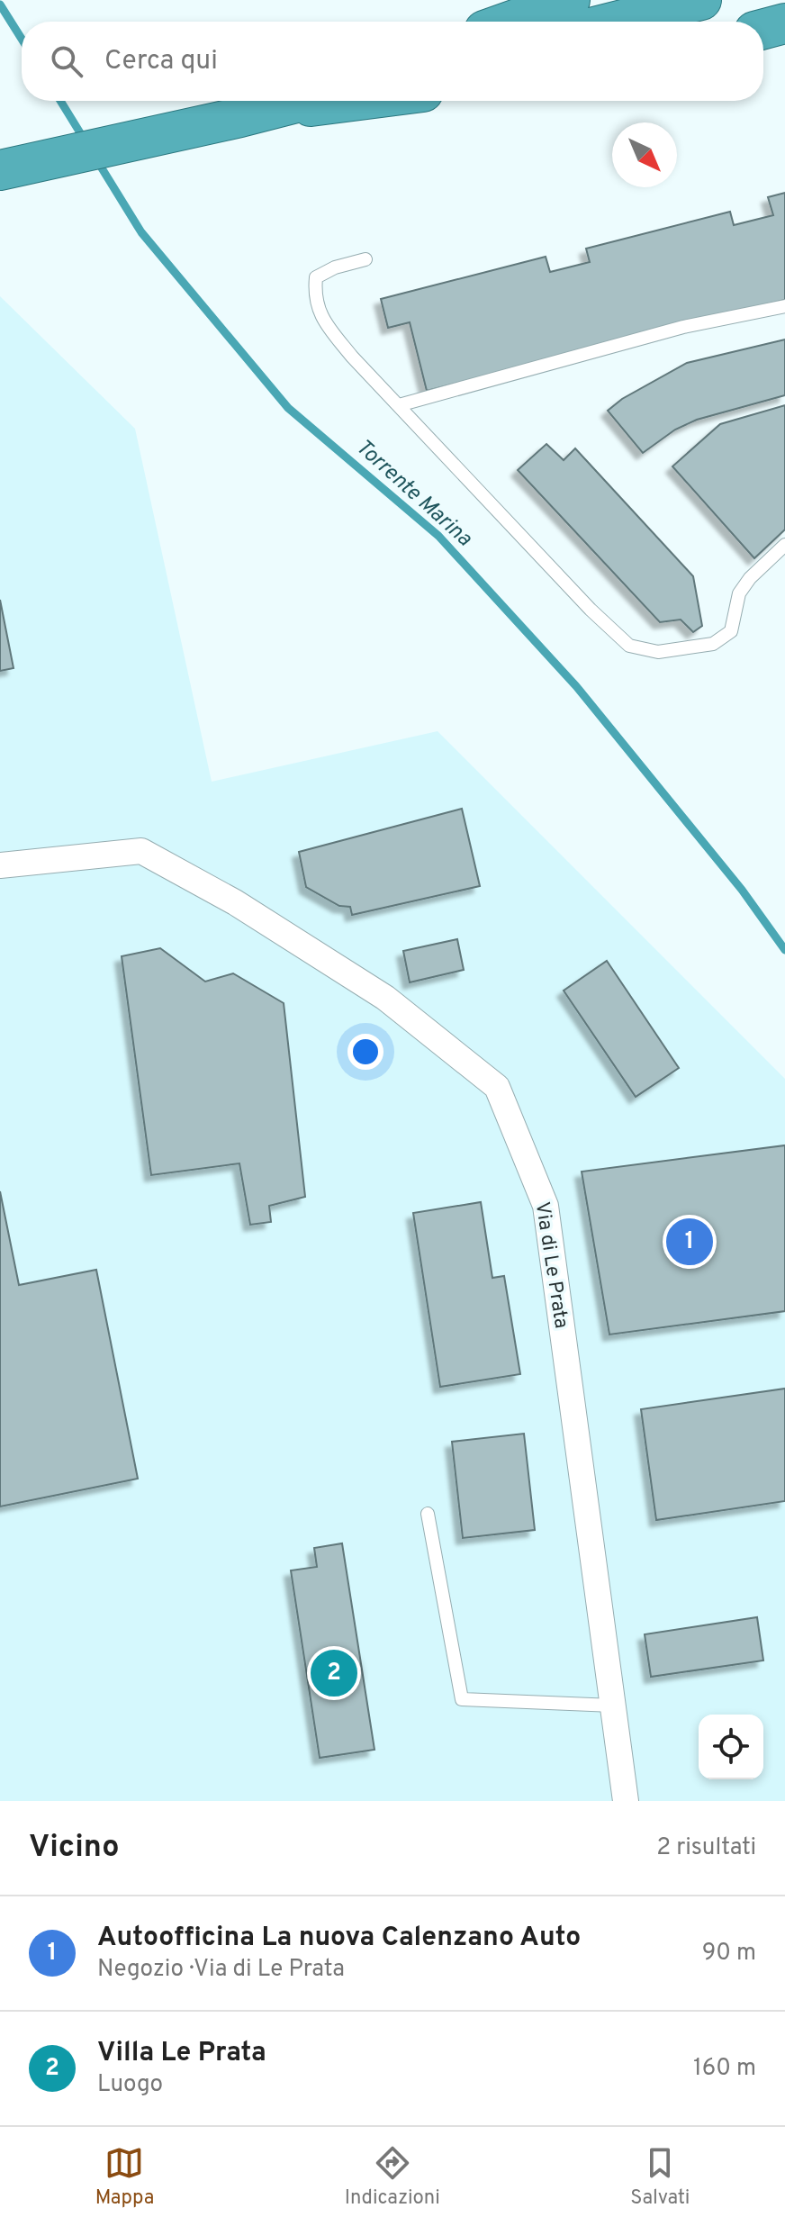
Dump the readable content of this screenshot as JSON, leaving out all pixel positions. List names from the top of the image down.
{
  "streets": {
    "street": ["Via di Le Prata"]
  },
  "water": ["Torrente Marina"],
  "north": "bottom right",
  "page": {
    "search": "Cerca qui",
    "pins": ["1", "2"],
    "heading": ["Vicino", "2 risultati"],
    "list": [
      {
        "mark": "1",
        "name": "Autoofficina La nuova Calenzano Auto",
        "note": "Negozio · Via di Le Prata",
        "value": "90 m"
      },
      {
        "mark": "2",
        "name": "Villa Le Prata",
        "note": "Luogo",
        "value": "160 m"
      }
    ],
    "nav": ["Mappa", "Indicazioni", "Salvati"]
  }
}
